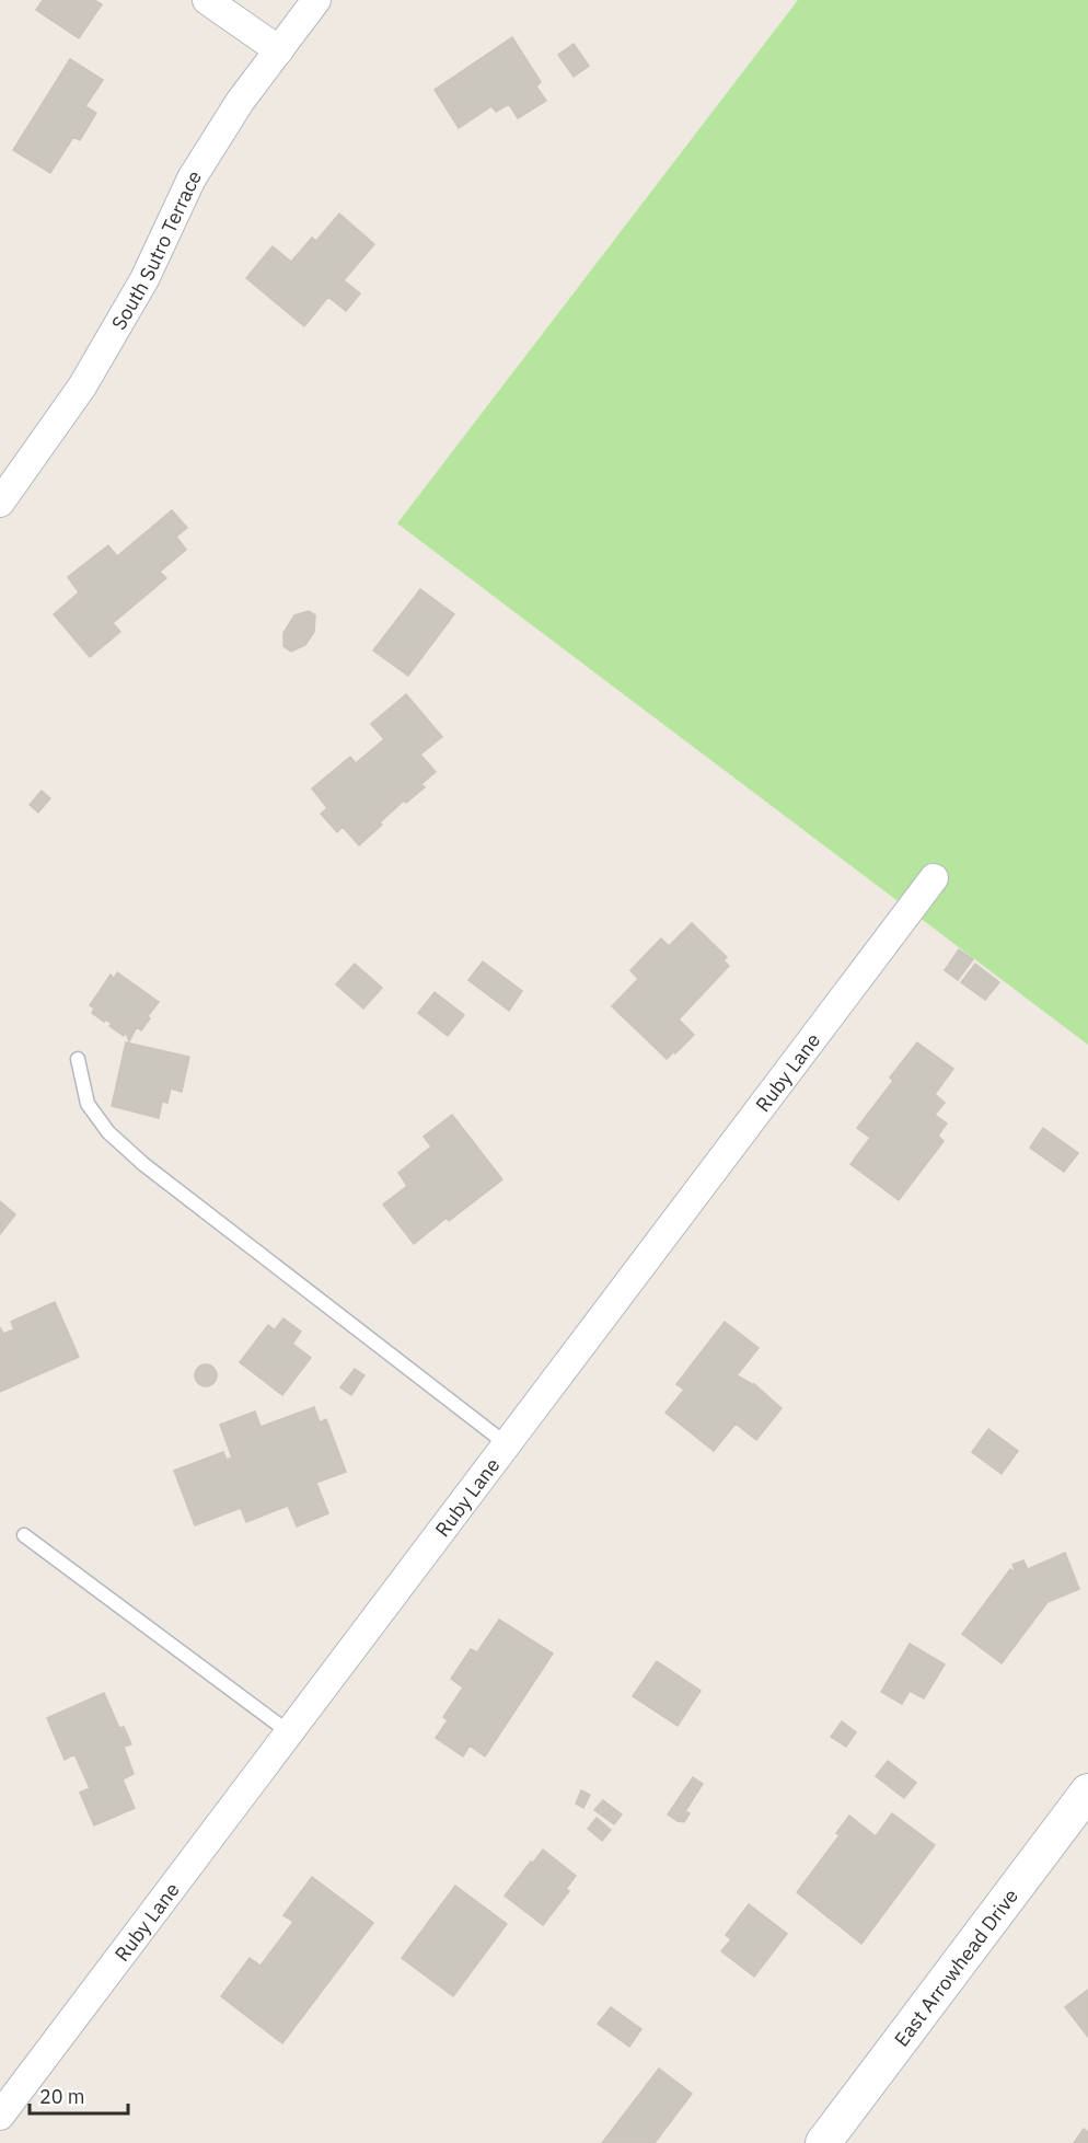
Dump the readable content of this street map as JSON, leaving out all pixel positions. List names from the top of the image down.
{
  "streets": {
    "street": ["South Sutro Terrace", "Ruby Lane", "East Arrowhead Drive"]
  },
  "scale_bar": "20 m"
}
